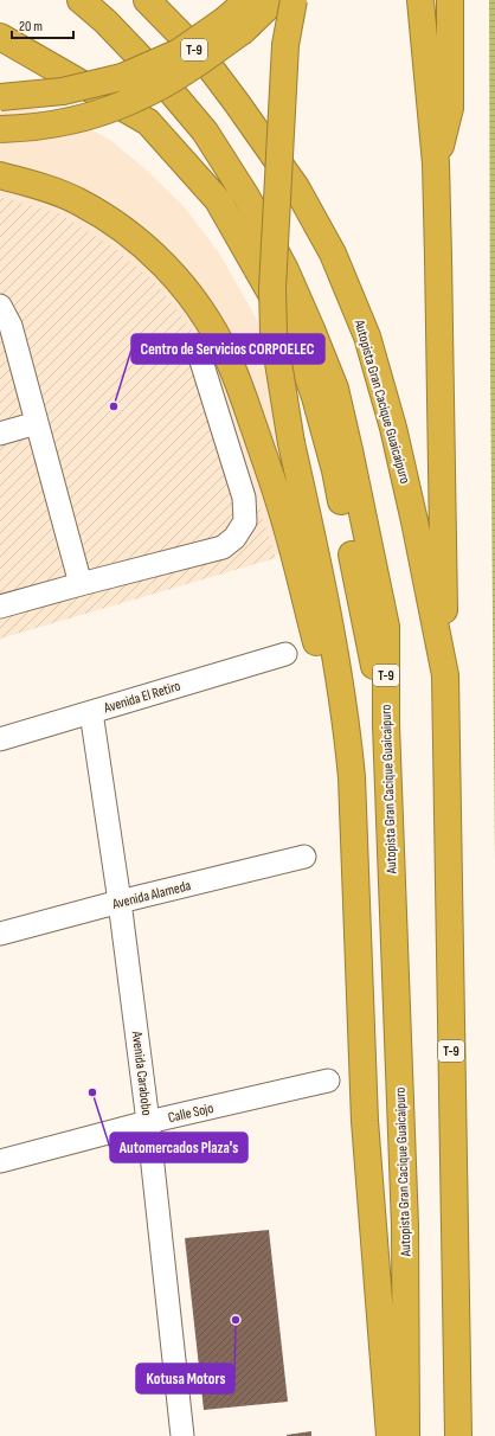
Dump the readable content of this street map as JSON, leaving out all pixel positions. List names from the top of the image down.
{
  "streets": {
    "highway": ["T-9", "Autopista Gran Cacique Guaicaipuro"],
    "street": [
      "Avenida El Retiro",
      "Avenida Alameda",
      "Avenida Carabobo",
      "Calle Sojo"
    ]
  },
  "crossings": [
    ["Avenida El Retiro", "Avenida Carabobo"],
    ["Avenida Alameda", "Avenida Carabobo"],
    ["Avenida Carabobo", "Calle Sojo"]
  ],
  "places": ["Centro de Servicios CORPOELEC", "Automercados Plaza's", "Kotusa Motors"],
  "scale_bar": "20 m"
}
